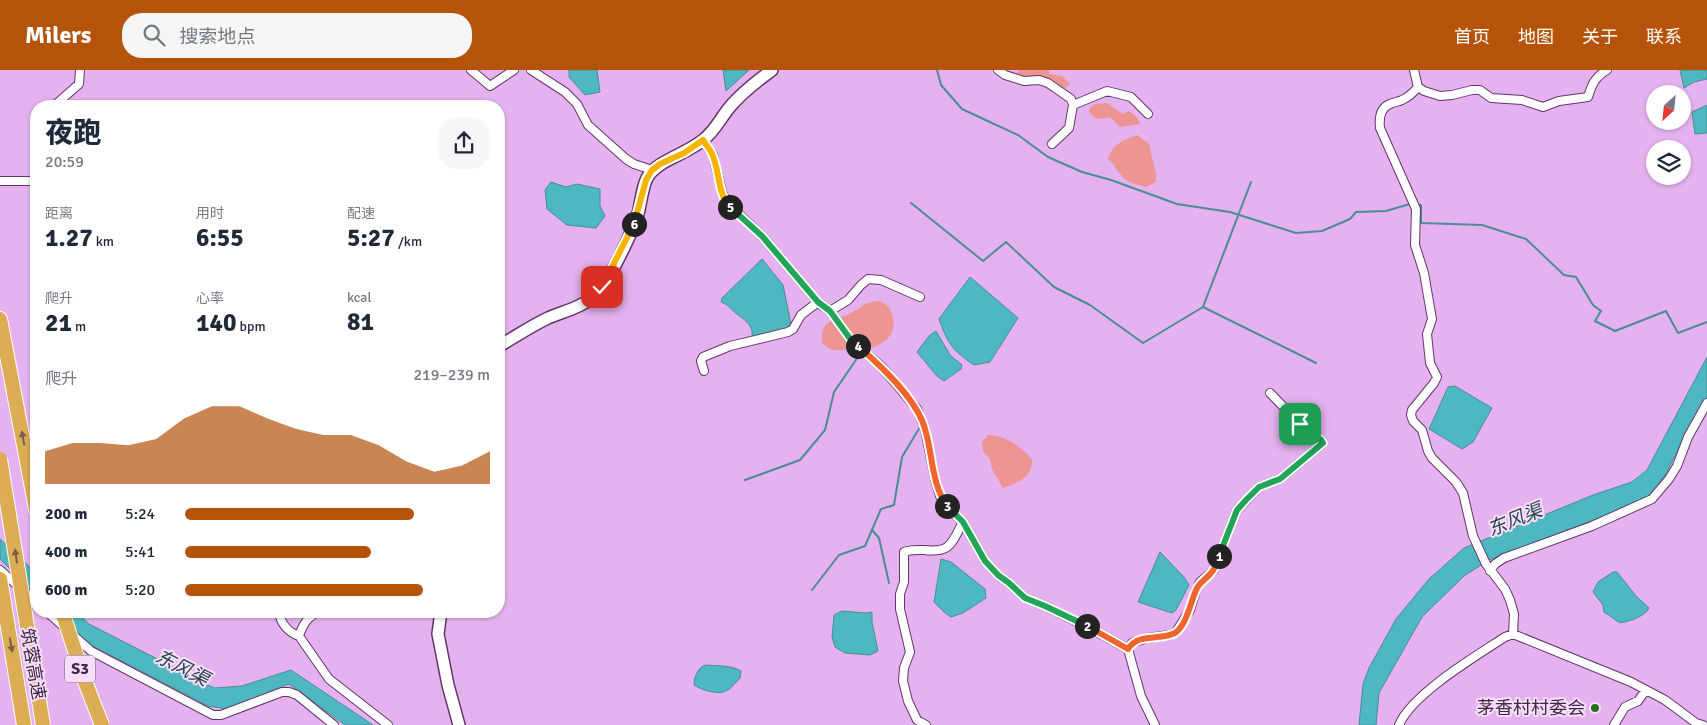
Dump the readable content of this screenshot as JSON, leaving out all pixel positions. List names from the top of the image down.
{
  "streets": {
    "highway": ["筑蓉高速", "S3"]
  },
  "water": ["东风渠"],
  "places": ["茅香村村委会"],
  "north": "bottom left",
  "page": {
    "header": "Milers",
    "search": "搜索地点",
    "nav": [
      "首页",
      "地图",
      "关于",
      "联系"
    ],
    "heading": ["夜跑", "20:59"],
    "stats": [
      ["距离", "1.27 km"],
      ["用时", "6:55"],
      ["配速", "5:27 /km"],
      ["爬升", "21 m"],
      ["心率", "140 bpm"],
      ["kcal", "81"]
    ],
    "pins": [
      "5",
      "6",
      "4",
      "3",
      "1",
      "2"
    ],
    "chart": ["爬升", "219–239 m"],
    "list": [
      {
        "name": "200 m",
        "note": "5:24"
      },
      {
        "name": "400 m",
        "note": "5:41"
      },
      {
        "name": "600 m",
        "note": "5:20"
      }
    ]
  }
}
